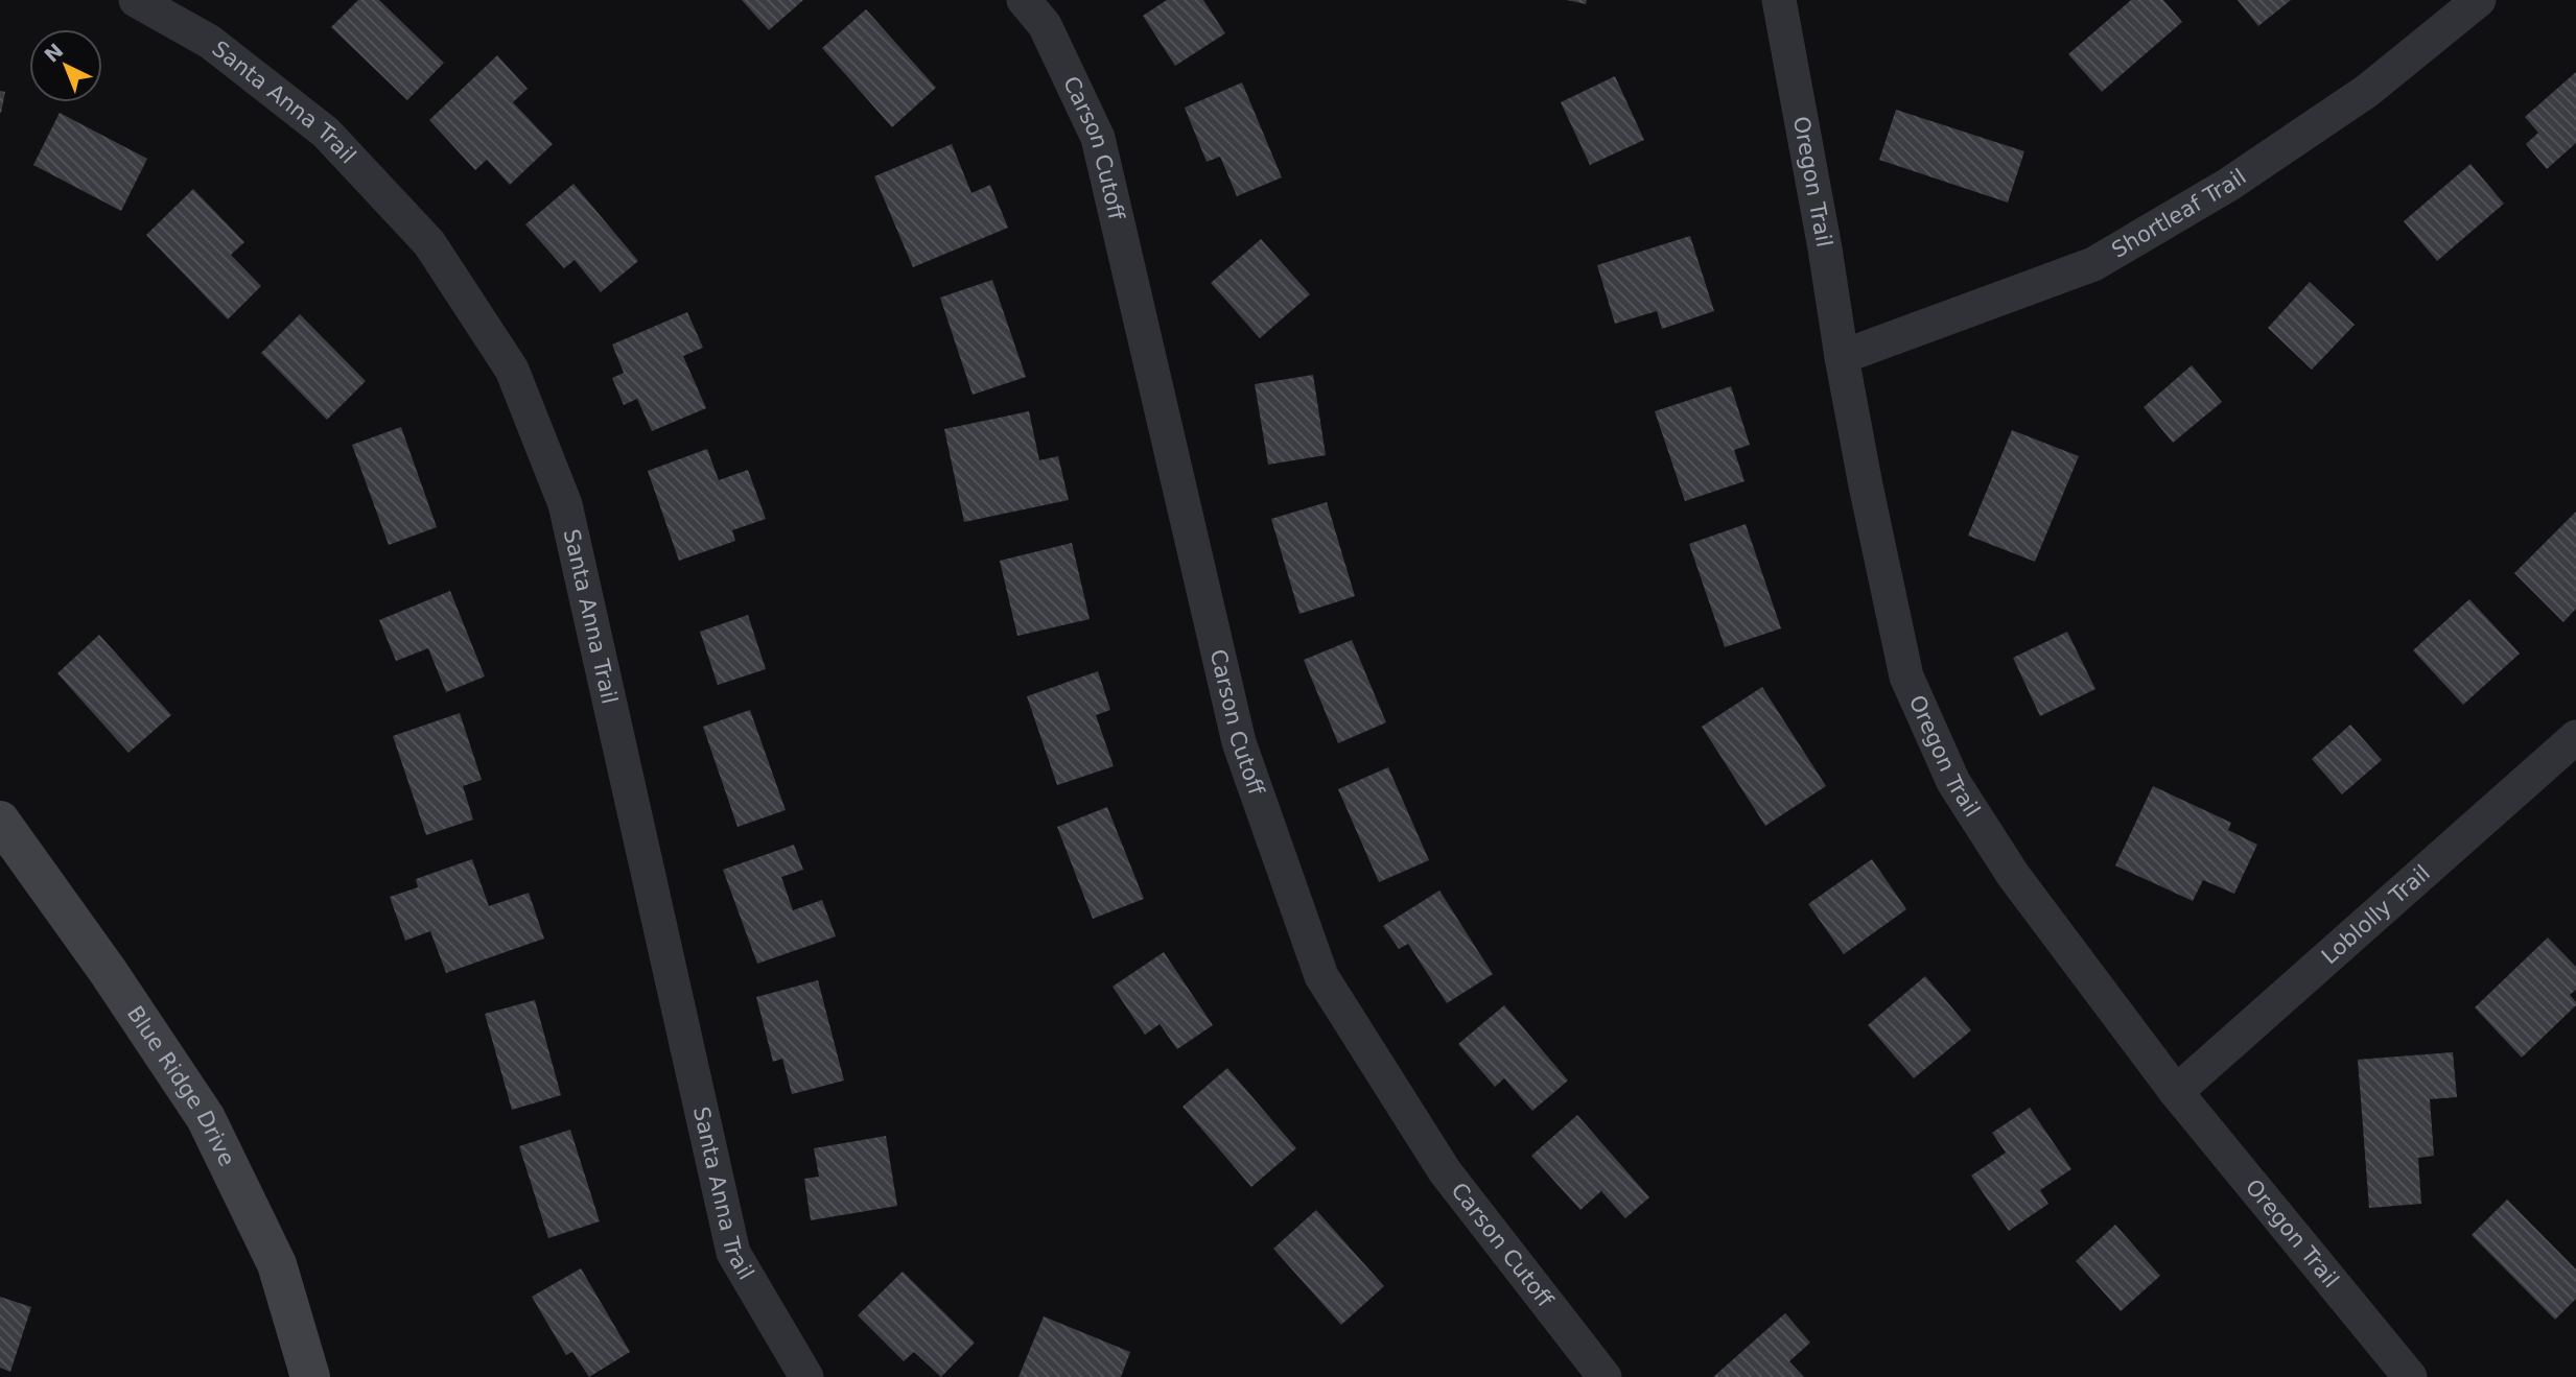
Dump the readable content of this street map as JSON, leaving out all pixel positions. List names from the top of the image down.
{
  "streets": {
    "street": [
      "Santa Anna Trail",
      "Carson Cutoff",
      "Oregon Trail",
      "Shortleaf Trail",
      "Loblolly Trail",
      "Blue Ridge Drive"
    ]
  },
  "crossings": [
    ["Oregon Trail", "Shortleaf Trail"],
    ["Oregon Trail", "Loblolly Trail"]
  ],
  "north": "top left"
}
